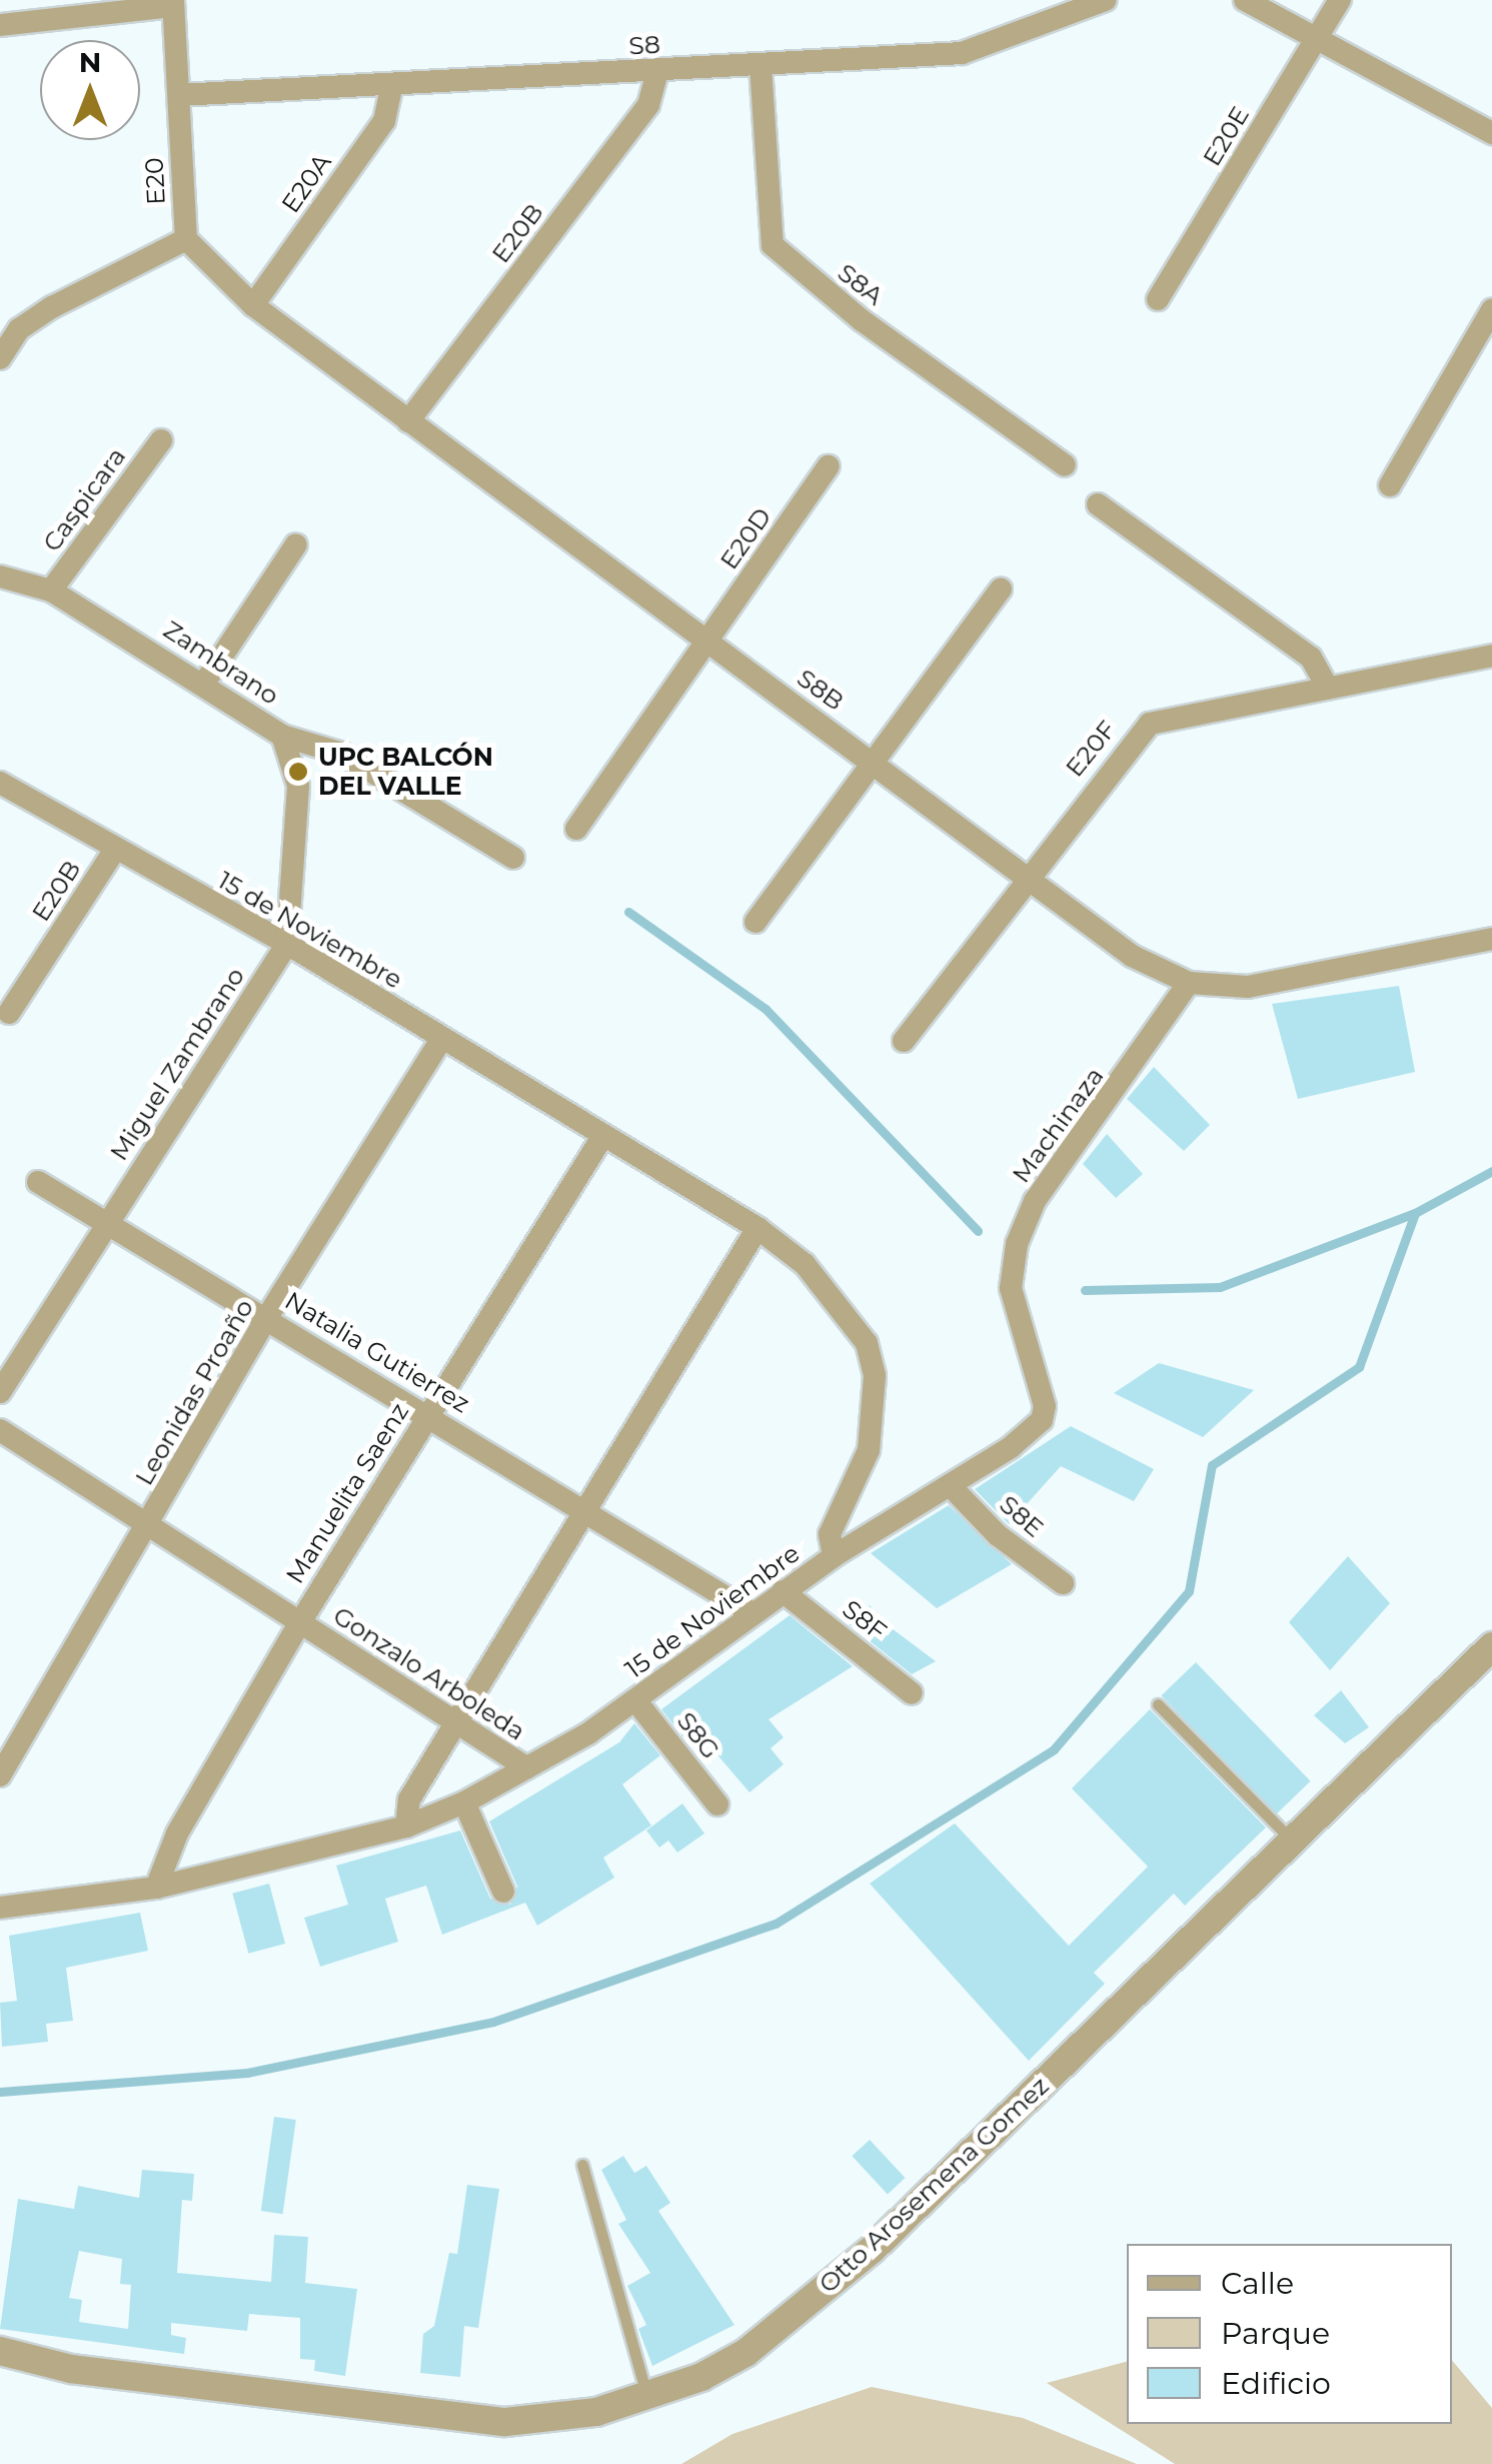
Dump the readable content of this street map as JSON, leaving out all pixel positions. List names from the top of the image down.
{
  "streets": {
    "street": [
      "S8",
      "E20E",
      "E20",
      "E20A",
      "E20B",
      "S8A",
      "Caspicara",
      "E20D",
      "Zambrano",
      "S8B",
      "E20F",
      "15 de Noviembre",
      "Miguel Zambrano",
      "Machinaza",
      "Natalia Gutierrez",
      "Leonidas Proaño",
      "Manuelita Saenz",
      "S8E",
      "S8F",
      "Gonzalo Arboleda",
      "S8G",
      "Otto Arosemena Gomez"
    ]
  },
  "crossings": [
    ["S8", "E20"],
    ["S8", "E20A"],
    ["S8", "E20B"],
    ["S8", "S8A"],
    ["E20", "S8B"],
    ["E20A", "S8B"],
    ["E20B", "S8B"],
    ["E20B", "15 de Noviembre"],
    ["Caspicara", "Zambrano"],
    ["E20D", "S8B"],
    ["Zambrano", "Miguel Zambrano"],
    ["S8B", "E20F"],
    ["S8B", "Machinaza"],
    ["15 de Noviembre", "Miguel Zambrano"],
    ["15 de Noviembre", "Machinaza"],
    ["15 de Noviembre", "Natalia Gutierrez"],
    ["15 de Noviembre", "Leonidas Proaño"],
    ["15 de Noviembre", "Manuelita Saenz"],
    ["15 de Noviembre", "S8F"],
    ["15 de Noviembre", "Gonzalo Arboleda"],
    ["15 de Noviembre", "S8G"],
    ["Miguel Zambrano", "Natalia Gutierrez"],
    ["Machinaza", "S8E"],
    ["Natalia Gutierrez", "Leonidas Proaño"],
    ["Natalia Gutierrez", "Manuelita Saenz"],
    ["Leonidas Proaño", "Gonzalo Arboleda"],
    ["Manuelita Saenz", "Gonzalo Arboleda"]
  ],
  "places": ["UPC BALCÓN DEL VALLE"],
  "legend": ["Calle", "Parque", "Edificio"],
  "north": "top"
}
